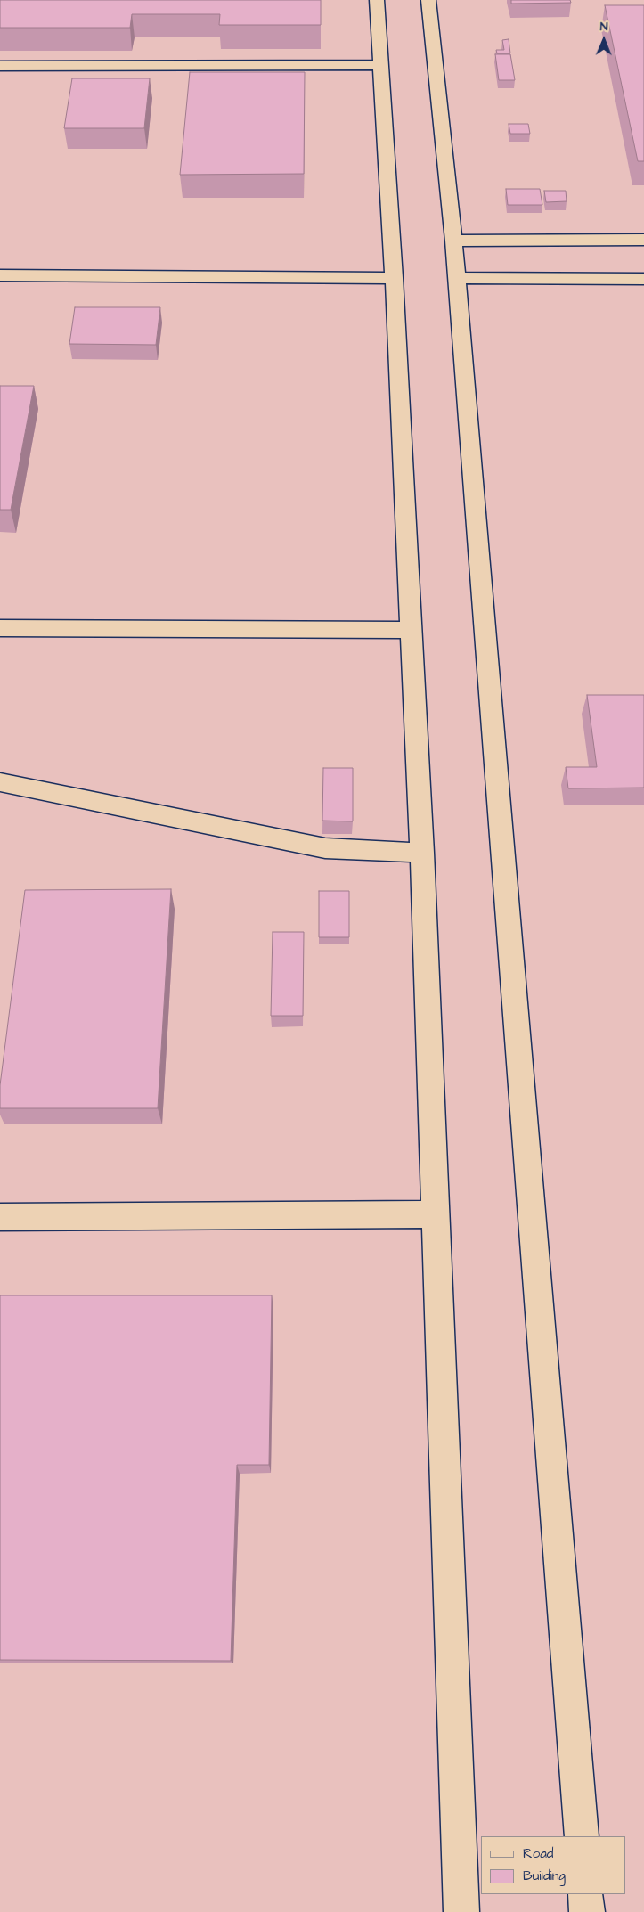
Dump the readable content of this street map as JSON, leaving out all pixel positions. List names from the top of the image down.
{
  "legend": ["Road", "Building"],
  "north": "top"
}
